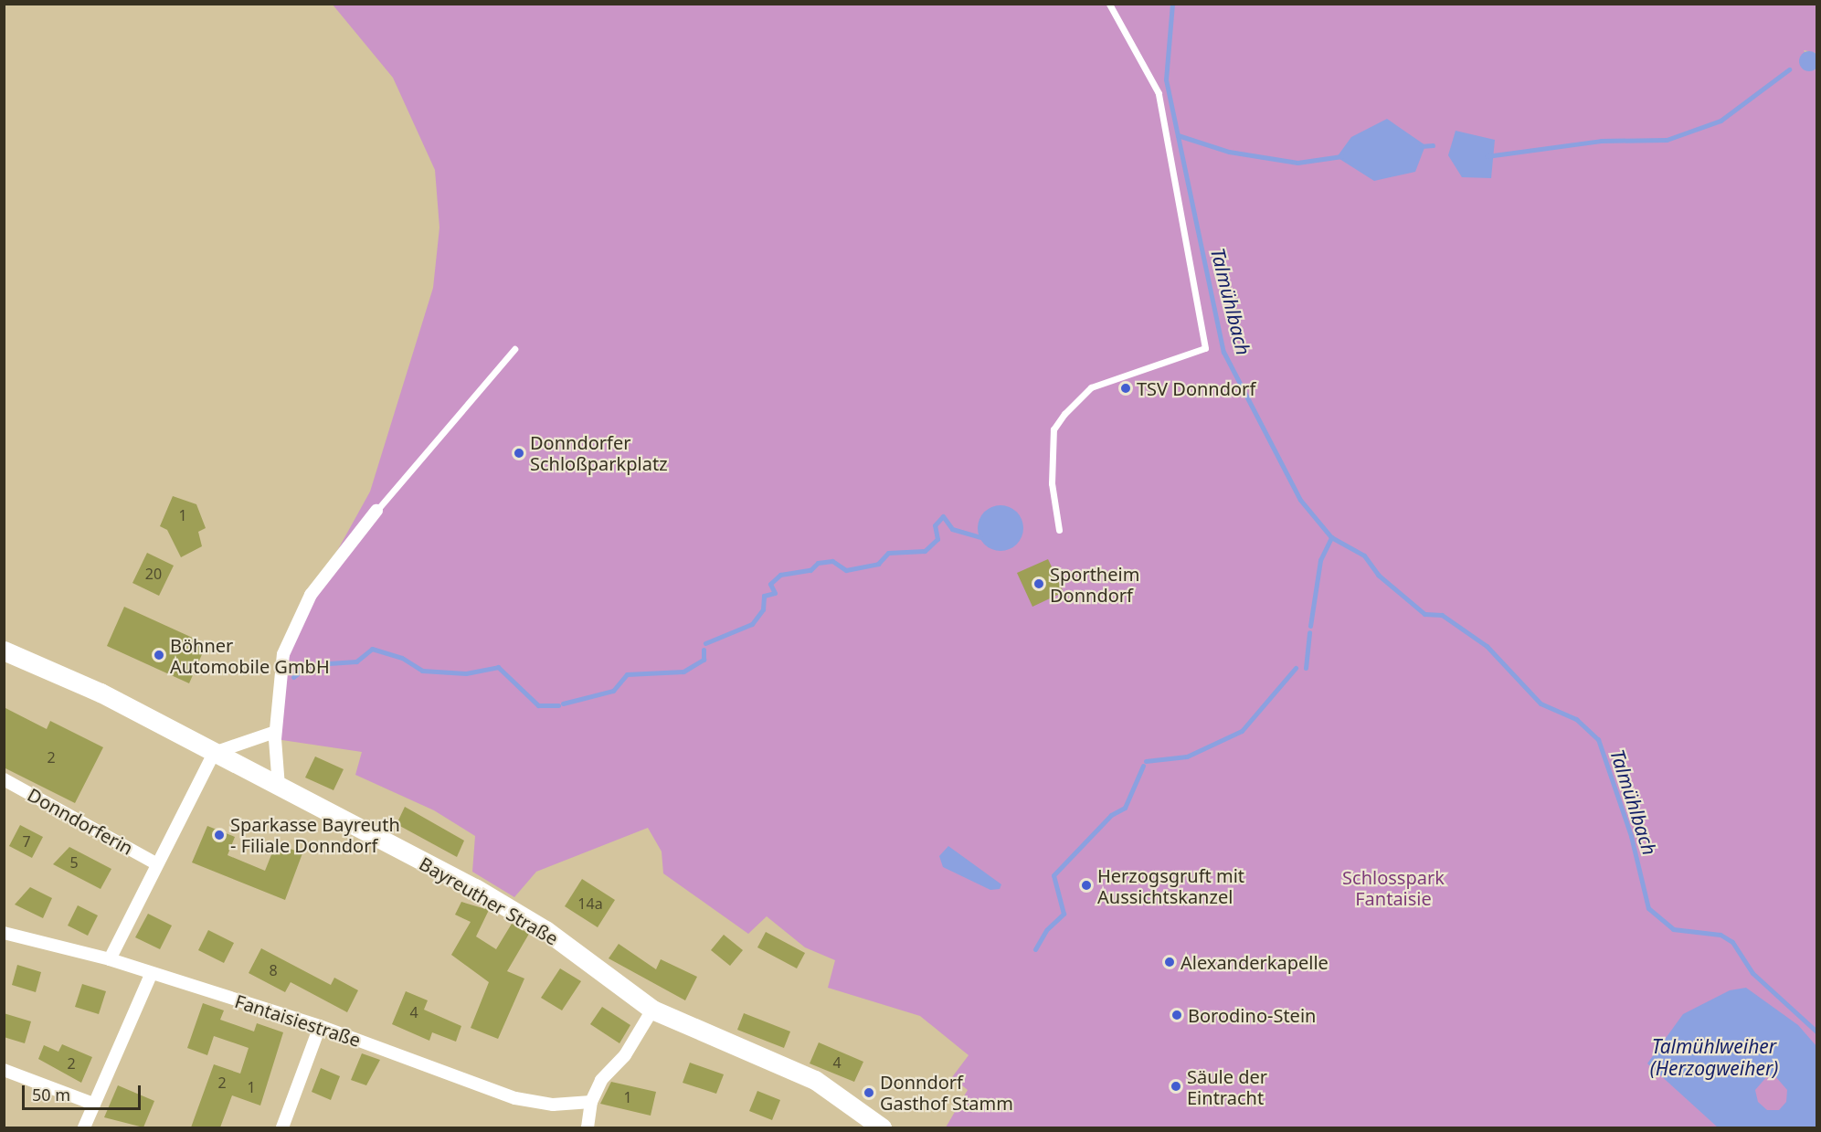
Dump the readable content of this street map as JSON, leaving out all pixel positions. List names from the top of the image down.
{
  "streets": {
    "main road": ["Bayreuther Straße"],
    "street": ["Donndorferin", "Fantaisiestraße"]
  },
  "water": ["Talmühlbach", "Talmühlweiher (Herzogweiher)"],
  "parks": ["Schlosspark Fantaisie"],
  "places": [
    "TSV Donndorf",
    "Donndorfer Schloßparkplatz",
    "Sportheim Donndorf",
    "Böhner Automobile GmbH",
    "Sparkasse Bayreuth - Filiale Donndorf",
    "Herzogsgruft mit Aussichtskanzel",
    "Alexanderkapelle",
    "Borodino-Stein",
    "Säule der Eintracht",
    "Donndorf Gasthof Stamm"
  ],
  "house_numbers": [
    "1",
    "20",
    "2",
    "7",
    "5",
    "14a",
    "8",
    "4",
    "4",
    "2",
    "2",
    "1",
    "1"
  ],
  "scale_bar": "50 m"
}
